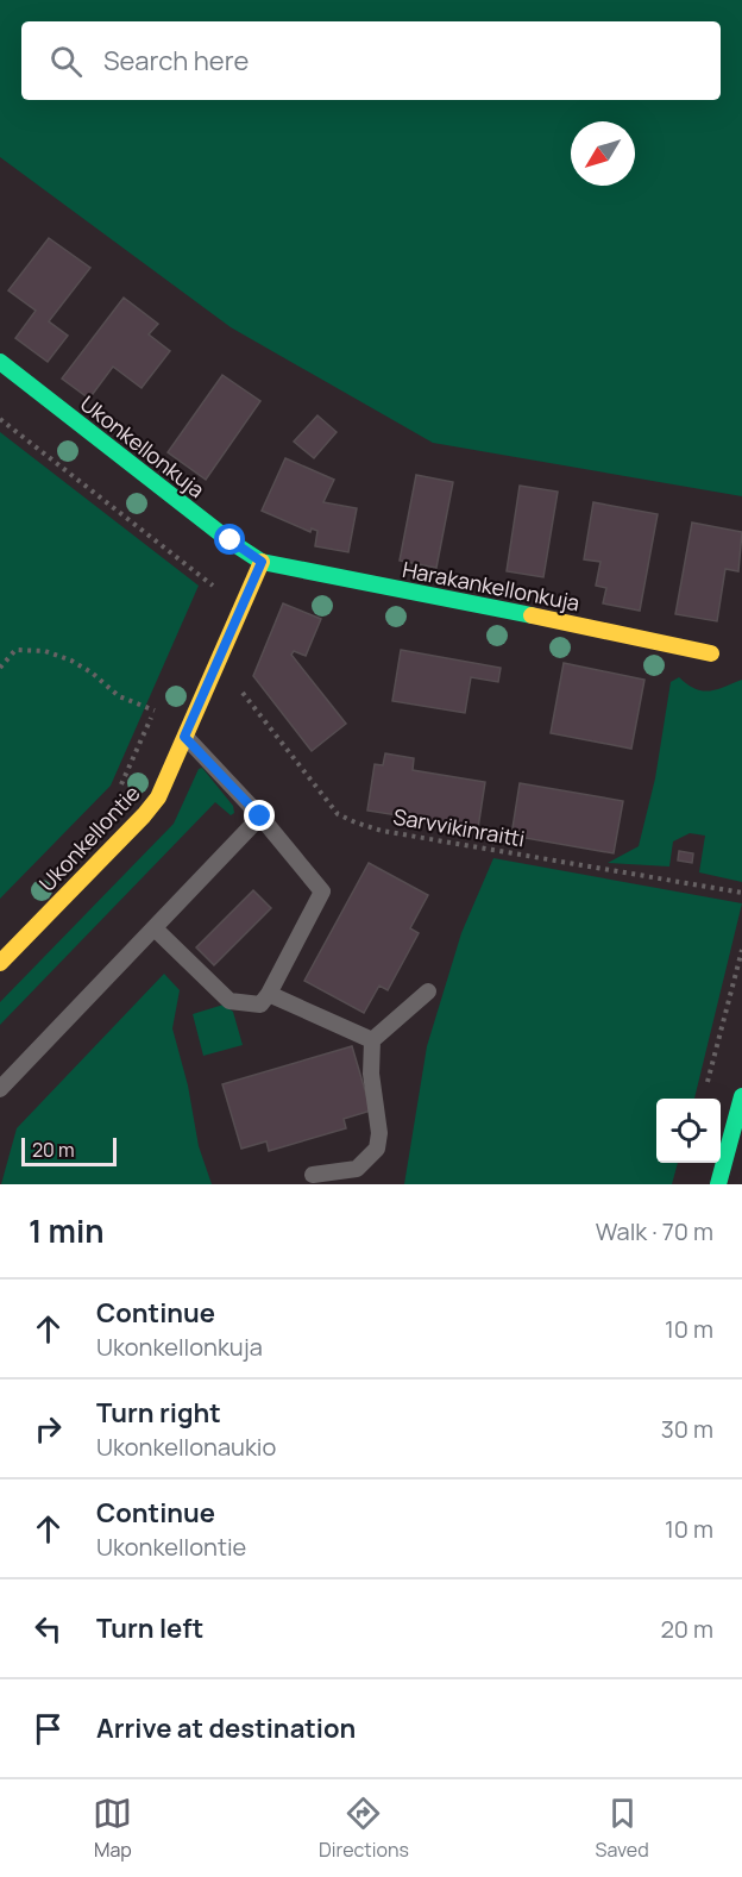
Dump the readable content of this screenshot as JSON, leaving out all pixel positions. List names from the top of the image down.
{
  "streets": {
    "street": ["Ukonkellonkuja", "Harakankellonkuja", "Ukonkellontie"],
    "path": ["Sarvvikinraitti"]
  },
  "crossings": [
    ["Ukonkellonkuja", "Harakankellonkuja"],
    ["Ukonkellonkuja", "Ukonkellontie"],
    ["Harakankellonkuja", "Ukonkellontie"]
  ],
  "scale_bar": "20 m",
  "north": "bottom left",
  "page": {
    "search": "Search here",
    "scale": "20 m",
    "heading": ["1 min", "Walk · 70 m"],
    "list": [
      ["Continue", "Ukonkellonkuja", "10 m"],
      ["Turn right", "Ukonkellonaukio", "30 m"],
      ["Continue", "Ukonkellontie", "10 m"],
      ["Turn left", "20 m"],
      "Arrive at destination"
    ],
    "nav": ["Map", "Directions", "Saved"]
  }
}
